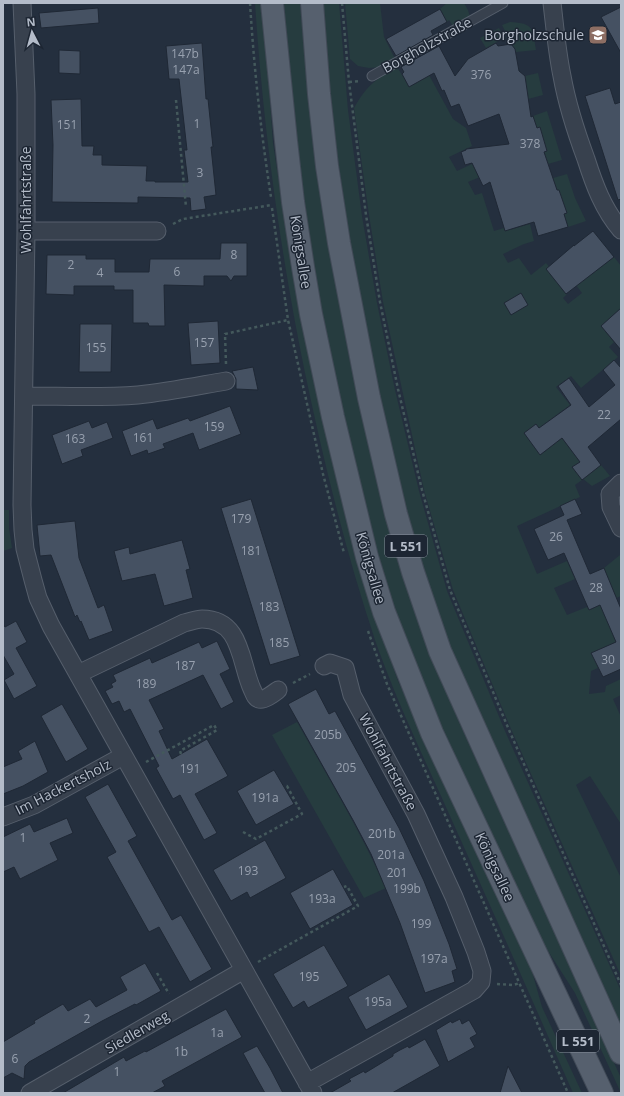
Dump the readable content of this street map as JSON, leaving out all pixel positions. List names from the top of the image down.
{
  "streets": {
    "main road": ["Königsallee", "L 551"],
    "street": ["Wohlfahrtstraße", "Im Hackertsholz", "Siedlerweg"],
    "lane": ["Borgholzstraße"]
  },
  "crossings": [
    ["Wohlfahrtstraße", "Im Hackertsholz"],
    ["Wohlfahrtstraße", "Siedlerweg"]
  ],
  "places": {
    "school or university": ["Borgholzschule"]
  },
  "house_numbers": [
    "147b",
    "147a",
    "376",
    "1",
    "151",
    "378",
    "3",
    "8",
    "2",
    "6",
    "4",
    "157",
    "155",
    "22",
    "159",
    "161",
    "163",
    "179",
    "26",
    "181",
    "28",
    "183",
    "185",
    "30",
    "187",
    "189",
    "205b",
    "205",
    "191",
    "191a",
    "201b",
    "1",
    "201a",
    "193",
    "201",
    "199b",
    "193a",
    "199",
    "197a",
    "195",
    "195a",
    "2",
    "1a",
    "1b",
    "6",
    "1"
  ],
  "north": "top"
}
